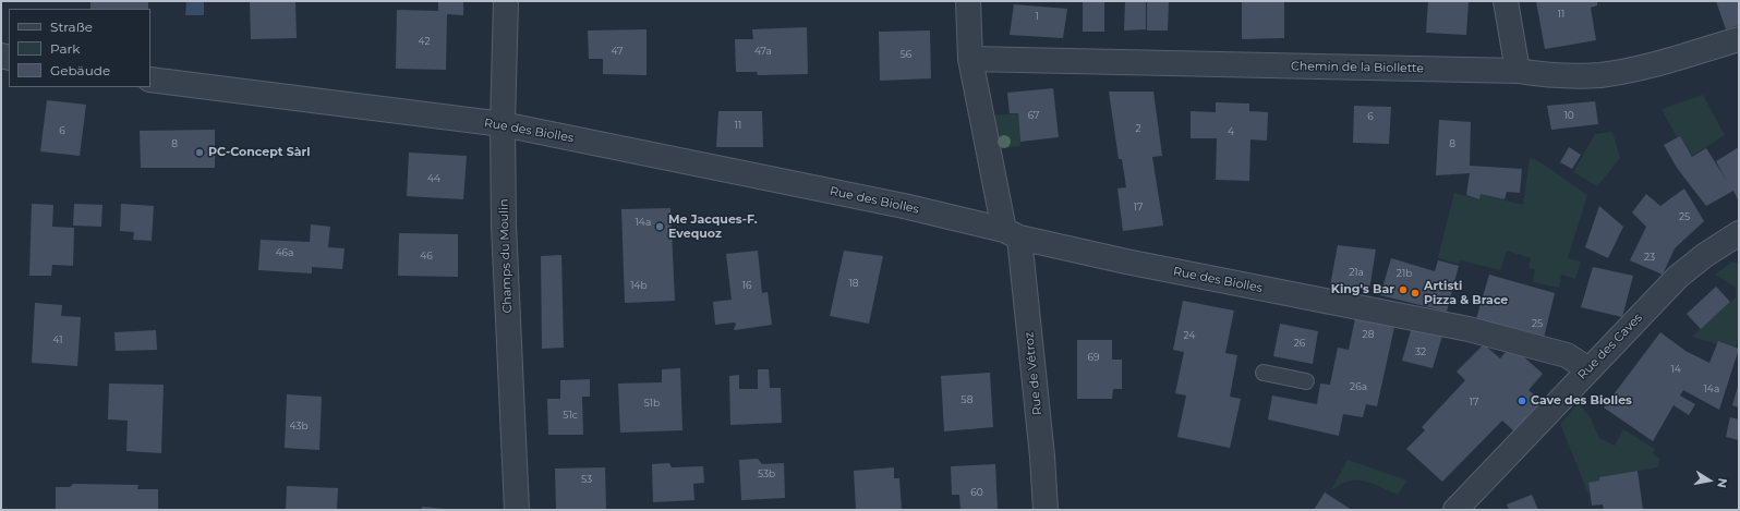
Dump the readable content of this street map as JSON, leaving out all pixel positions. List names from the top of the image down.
{
  "streets": {
    "street": [
      "Chemin de la Biollette",
      "Rue des Biolles",
      "Champs du Moulin",
      "Rue des Caves",
      "Rue de Vétroz"
    ]
  },
  "crossings": [
    ["Chemin de la Biollette", "Rue de Vétroz"],
    ["Rue des Biolles", "Champs du Moulin"],
    ["Rue des Biolles", "Rue des Caves"],
    ["Rue des Biolles", "Rue de Vétroz"]
  ],
  "places": [
    "PC-Concept Sàrl",
    "Me Jacques-F. Evequoz",
    "King's Bar",
    "Artisti Pizza & Brace",
    "Cave des Biolles"
  ],
  "house_numbers": [
    "11",
    "1",
    "42",
    "47",
    "47a",
    "56",
    "67",
    "10",
    "6",
    "11",
    "2",
    "6",
    "4",
    "8",
    "8",
    "44",
    "17",
    "25",
    "14a",
    "46a",
    "46",
    "23",
    "21a",
    "21b",
    "18",
    "14b",
    "16",
    "25",
    "28",
    "24",
    "41",
    "26",
    "32",
    "69",
    "14",
    "26a",
    "14a",
    "58",
    "17",
    "51b",
    "51c",
    "43b",
    "53b",
    "53",
    "60"
  ],
  "legend": ["Straße", "Park", "Gebäude"],
  "north": "right"
}
